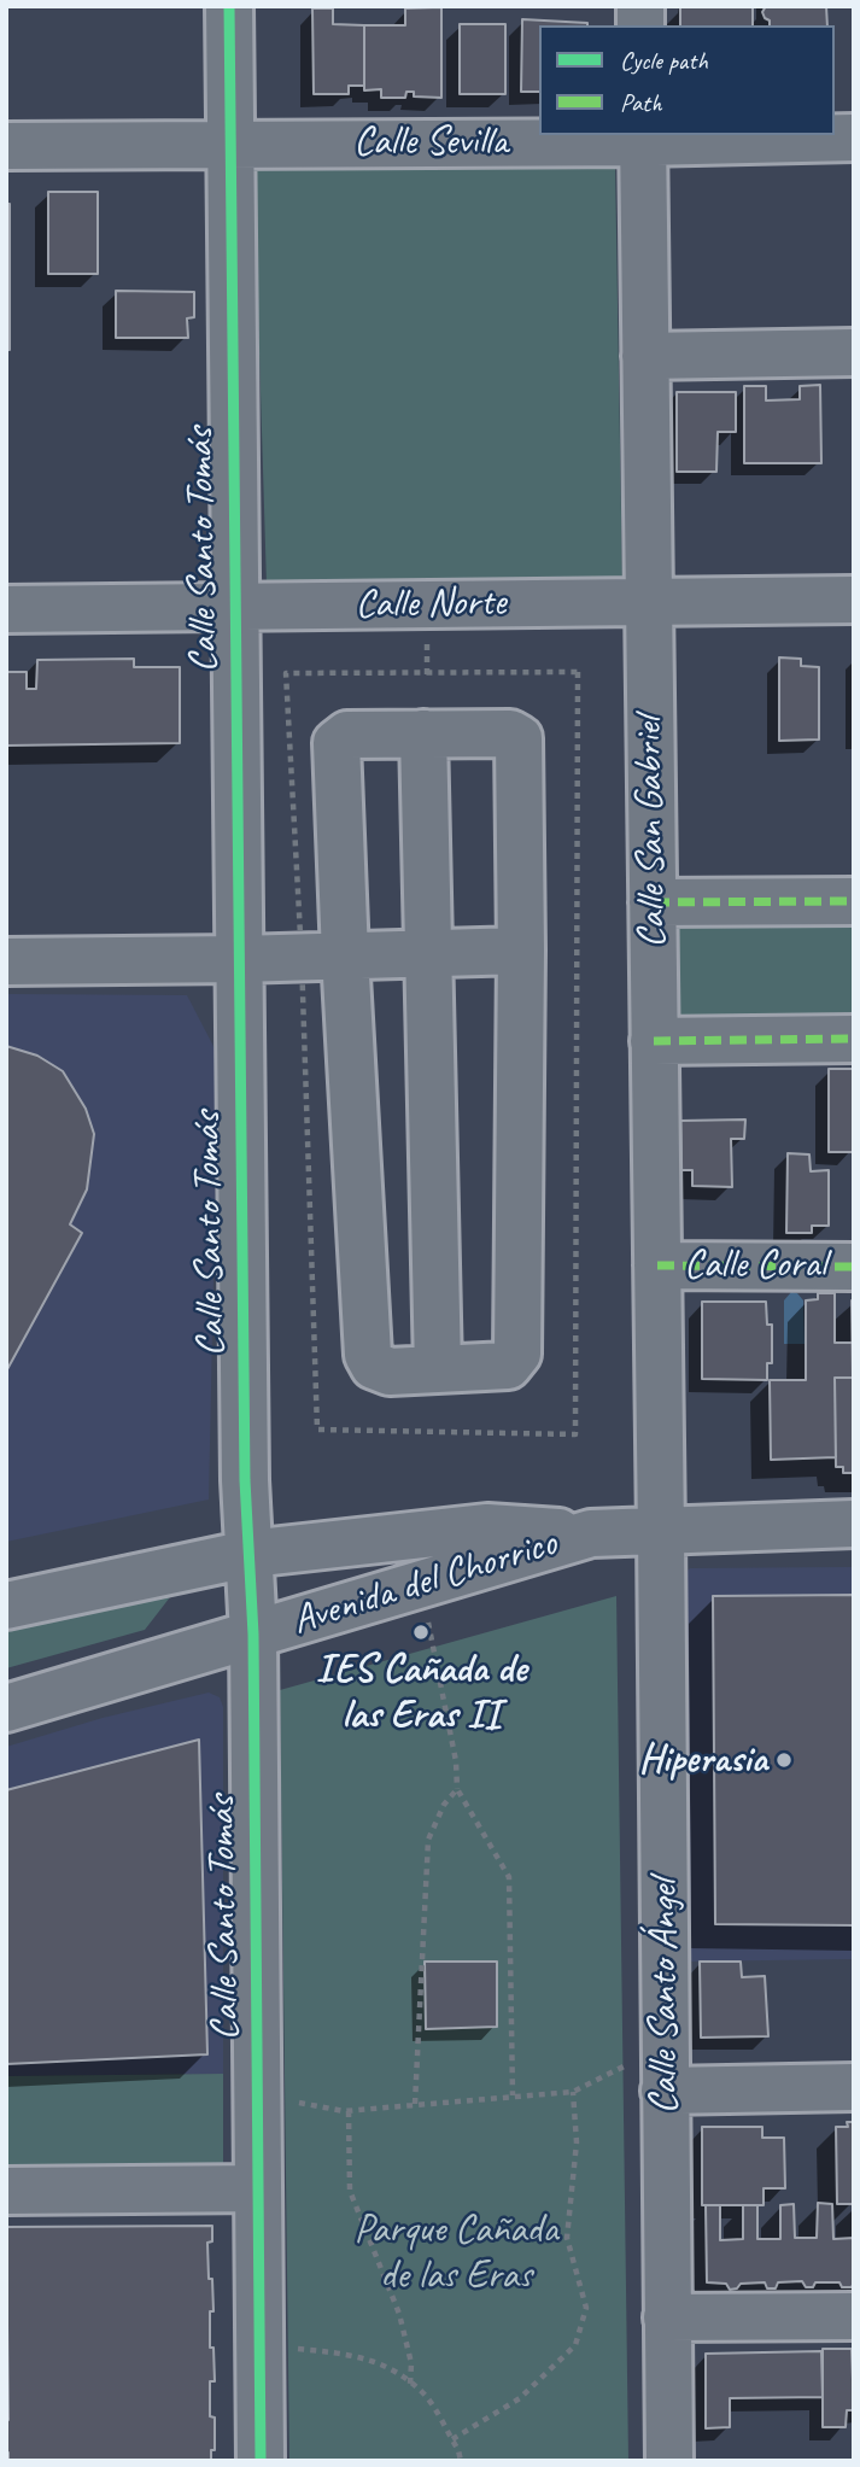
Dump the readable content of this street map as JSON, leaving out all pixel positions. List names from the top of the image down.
{
  "streets": {
    "street": [
      "Calle Sevilla",
      "Calle Santo Tomás",
      "Calle Norte",
      "Calle San Gabriel",
      "Calle Coral",
      "Avenida del Chorrico",
      "Calle Santo Ángel"
    ]
  },
  "crossings": [
    ["Calle Sevilla", "Calle Santo Tomás"],
    ["Calle Sevilla", "Calle San Gabriel"],
    ["Calle Santo Tomás", "Calle Norte"],
    ["Calle Santo Tomás", "Avenida del Chorrico"],
    ["Calle Norte", "Calle San Gabriel"],
    ["Calle San Gabriel", "Calle Coral"],
    ["Calle San Gabriel", "Avenida del Chorrico"],
    ["Calle San Gabriel", "Calle Santo Ángel"],
    ["Avenida del Chorrico", "Calle Santo Ángel"]
  ],
  "parks": ["Parque Cañada de las Eras"],
  "places": ["IES Cañada de las Eras II", "Hiperasia"],
  "legend": ["Cycle path", "Path"]
}
